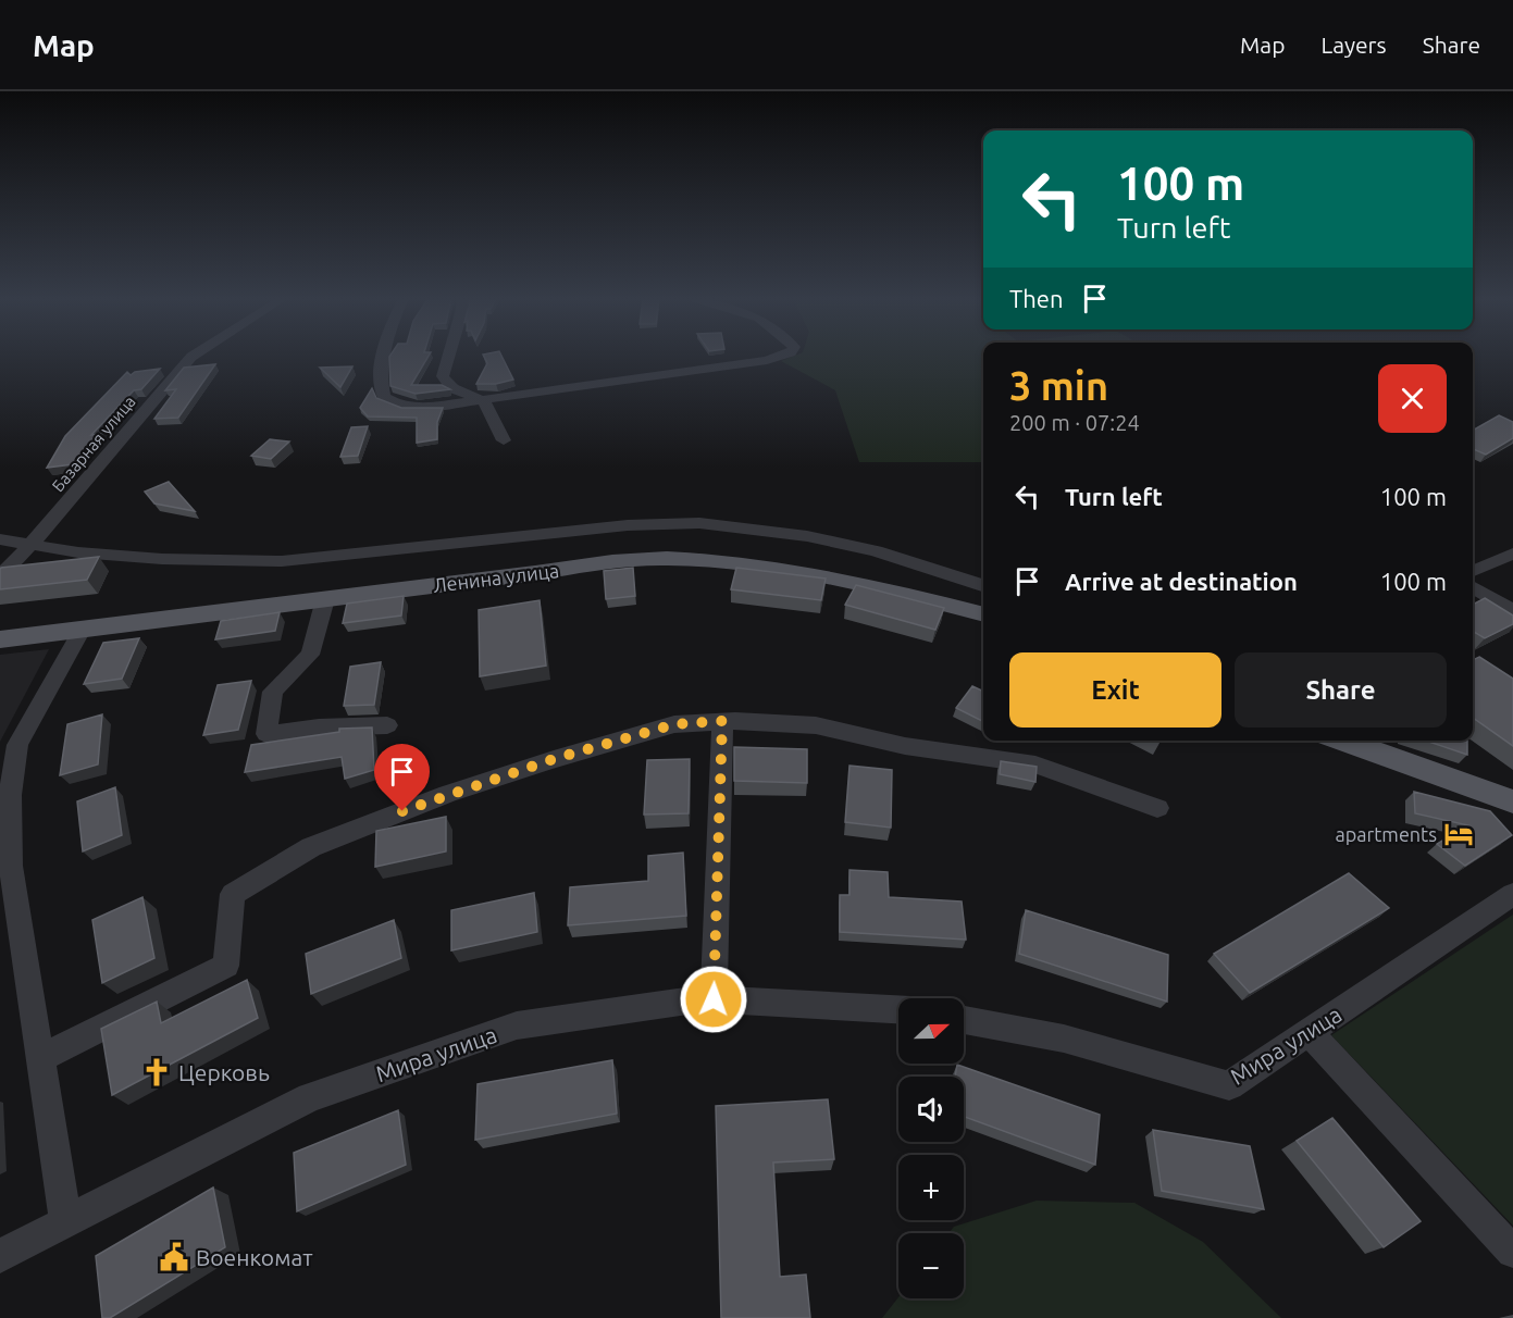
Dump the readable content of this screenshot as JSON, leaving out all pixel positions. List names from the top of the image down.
{
  "streets": {
    "main road": ["Ленина улица"],
    "street": ["Базарная улица", "Мира улица"]
  },
  "places": {
    "hotel": ["apartments"],
    "church": ["Церковь"],
    "public building": ["Военкомат"]
  },
  "north": "right",
  "page": {
    "header": "Map",
    "nav": ["Map", "Layers", "Share"],
    "turn": ["100 m", "Turn left"],
    "then": "Then",
    "heading": ["3 min", "200 m · 07:24"],
    "list": [
      {
        "name": "Turn left",
        "value": "100 m"
      },
      {
        "name": "Arrive at destination",
        "value": "100 m"
      }
    ],
    "buttons": ["Exit", "Share"],
    "map_buttons": ["+", "−"]
  }
}
